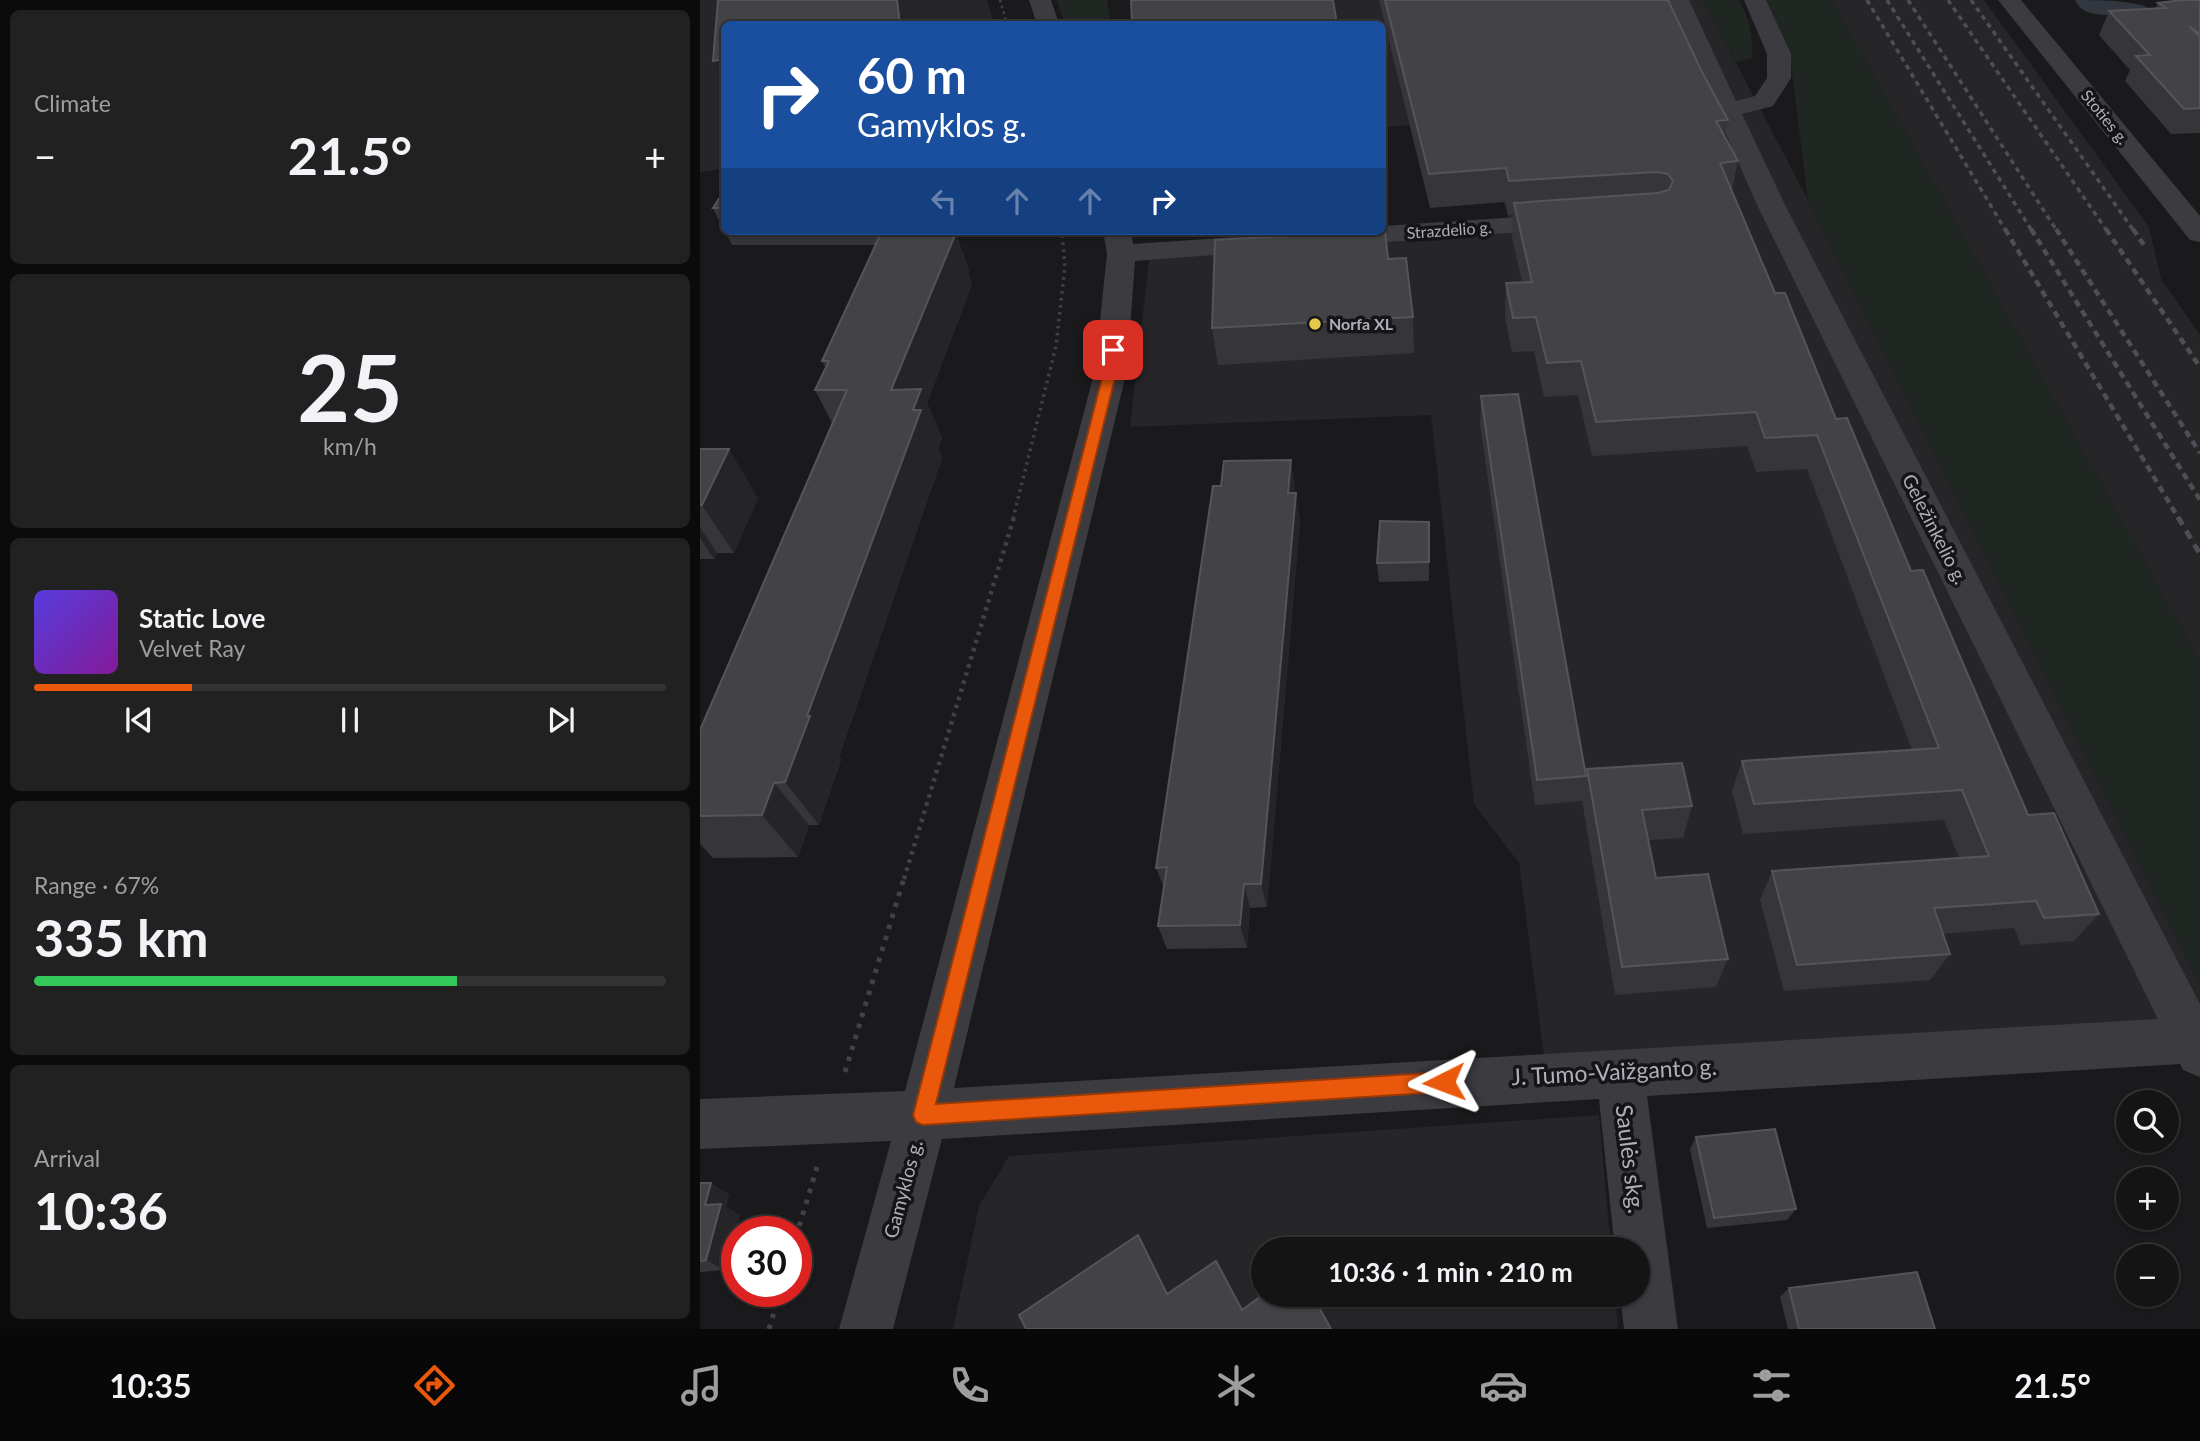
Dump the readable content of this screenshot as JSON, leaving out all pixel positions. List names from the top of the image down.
{
  "streets": {
    "street": [
      "Stoties g.",
      "Strazdelio g.",
      "Geležinkelio g.",
      "J. Tumo-Vaižganto g.",
      "Saulės skg.",
      "Gamyklos g."
    ]
  },
  "crossings": [
    ["Strazdelio g.", "Gamyklos g."],
    ["Geležinkelio g.", "J. Tumo-Vaižganto g."],
    ["J. Tumo-Vaižganto g.", "Saulės skg."],
    ["J. Tumo-Vaižganto g.", "Gamyklos g."]
  ],
  "places": ["Norfa XL"],
  "page": {
    "tile": [
      "Climate",
      ["25", "km/h"],
      ["Range · 67%", "335 km"],
      ["Arrival", "10:36"]
    ],
    "turn": ["60 m", "Gamyklos g."],
    "heat": ["−", "21.5°", "+"],
    "song": ["Static Love", "Velvet Ray"],
    "map_buttons": ["+", "−"],
    "limit": "30",
    "trip": "10:36 · 1 min · 210 m",
    "tabs": ["10:35", "21.5°"]
  }
}
